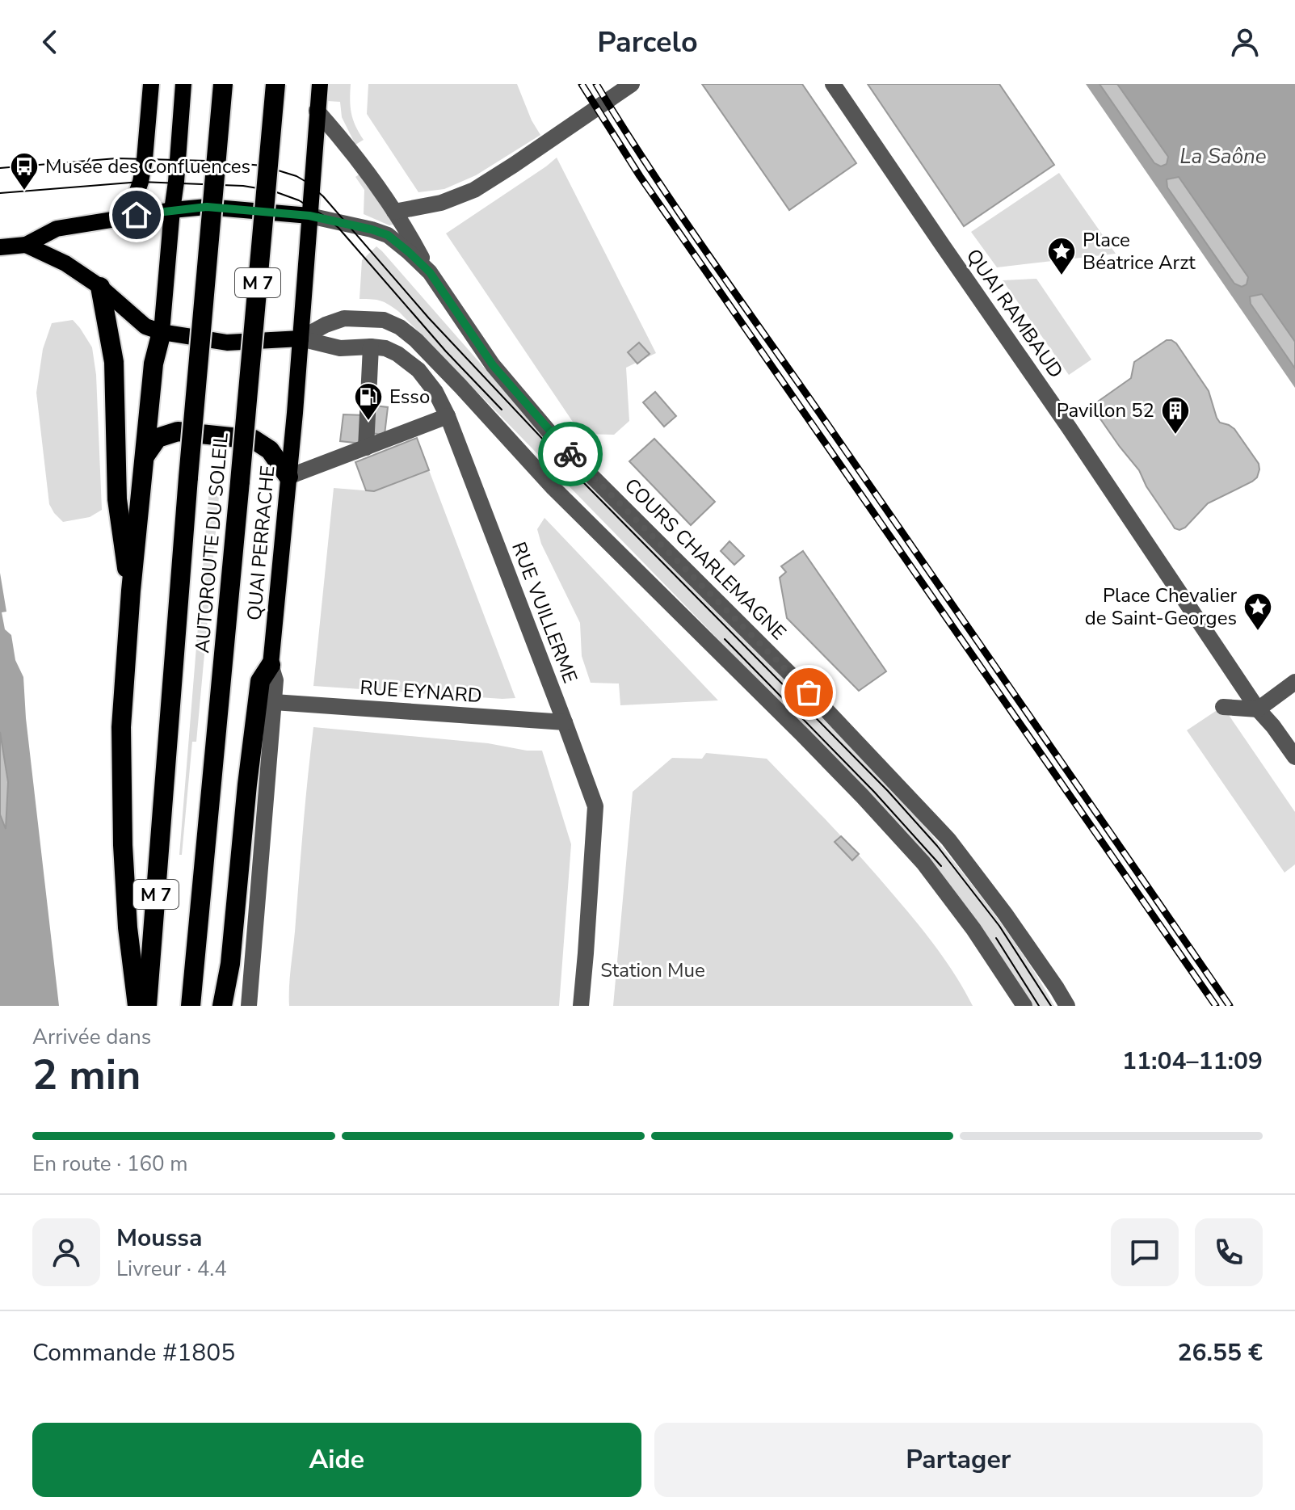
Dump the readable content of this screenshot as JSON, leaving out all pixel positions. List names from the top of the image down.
{
  "streets": {
    "highway": ["M 7", "AUTOROUTE DU SOLEIL"],
    "main road": ["QUAI PERRACHE"],
    "street": [
      "QUAI RAMBAUD",
      "COURS CHARLEMAGNE",
      "RUE VUILLERME",
      "RUE EYNARD"
    ]
  },
  "crossings": [
    ["QUAI PERRACHE", "COURS CHARLEMAGNE"],
    ["QUAI PERRACHE", "RUE VUILLERME"],
    ["QUAI PERRACHE", "RUE EYNARD"],
    ["RUE VUILLERME", "RUE EYNARD"]
  ],
  "water": ["La Saône"],
  "parks": ["Station Mue"],
  "places": {
    "bus stop": ["Musée des Confluences"],
    "place": ["Place Béatrice Arzt", "Place Chevalier de Saint-Georges"],
    "fuel station": ["Esso"],
    "building": ["Pavillon 52"]
  },
  "page": {
    "header": "Parcelo",
    "heading": ["2 min", "Arrivée dans", "11:04–11:09"],
    "panel": [
      "Moussa",
      "Livreur · 4.4",
      "Commande #1805",
      "26.55 €"
    ],
    "bar": "En route · 160 m",
    "buttons": ["Aide", "Partager"]
  }
}
